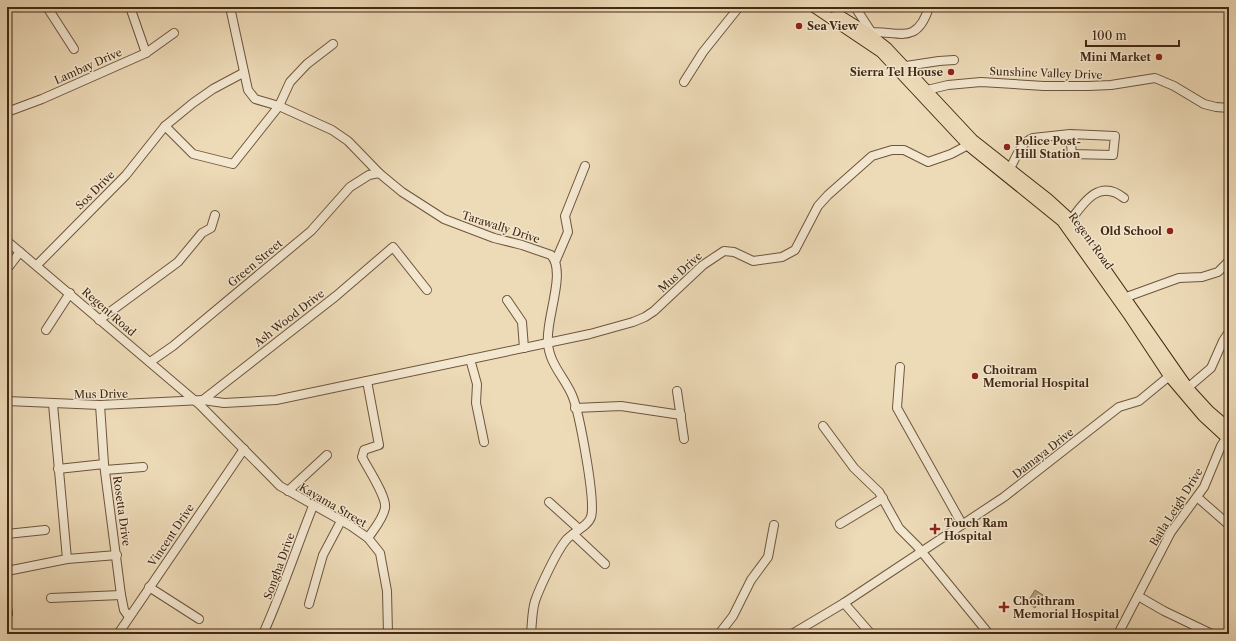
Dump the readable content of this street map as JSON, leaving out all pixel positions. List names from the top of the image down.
{
  "streets": {
    "main road": ["Regent Road"],
    "street": [
      "Lambay Drive",
      "Sunshine Valley Drive",
      "Sos Drive",
      "Tarawally Drive",
      "Green Street",
      "Mus Drive",
      "Ash Wood Drive",
      "Damaya Drive",
      "Kayama Street",
      "Baila Leigh Drive",
      "Rosetta Drive",
      "Vincent Drive",
      "Songha Drive"
    ]
  },
  "crossings": [
    ["Sunshine Valley Drive", "Regent Road"],
    ["Sos Drive", "Tarawally Drive"],
    ["Sos Drive", "Regent Road"],
    ["Tarawally Drive", "Green Street"],
    ["Regent Road", "Green Street"],
    ["Regent Road", "Mus Drive"],
    ["Regent Road", "Ash Wood Drive"],
    ["Regent Road", "Damaya Drive"],
    ["Regent Road", "Kayama Street"],
    ["Regent Road", "Baila Leigh Drive"],
    ["Mus Drive", "Ash Wood Drive"],
    ["Mus Drive", "Kayama Street"],
    ["Mus Drive", "Rosetta Drive"],
    ["Ash Wood Drive", "Kayama Street"],
    ["Kayama Street", "Vincent Drive"],
    ["Kayama Street", "Songha Drive"],
    ["Rosetta Drive", "Vincent Drive"]
  ],
  "places": {
    "other": [
      "Sea View",
      "Mini Market",
      "Sierra Tel House",
      "Police Post- Hill Station",
      "Old School",
      "Choitram Memorial Hospital"
    ],
    "health": ["Touch Ram Hospital", "Choithram Memorial Hospital"]
  },
  "scale_bar": "100 m"
}
